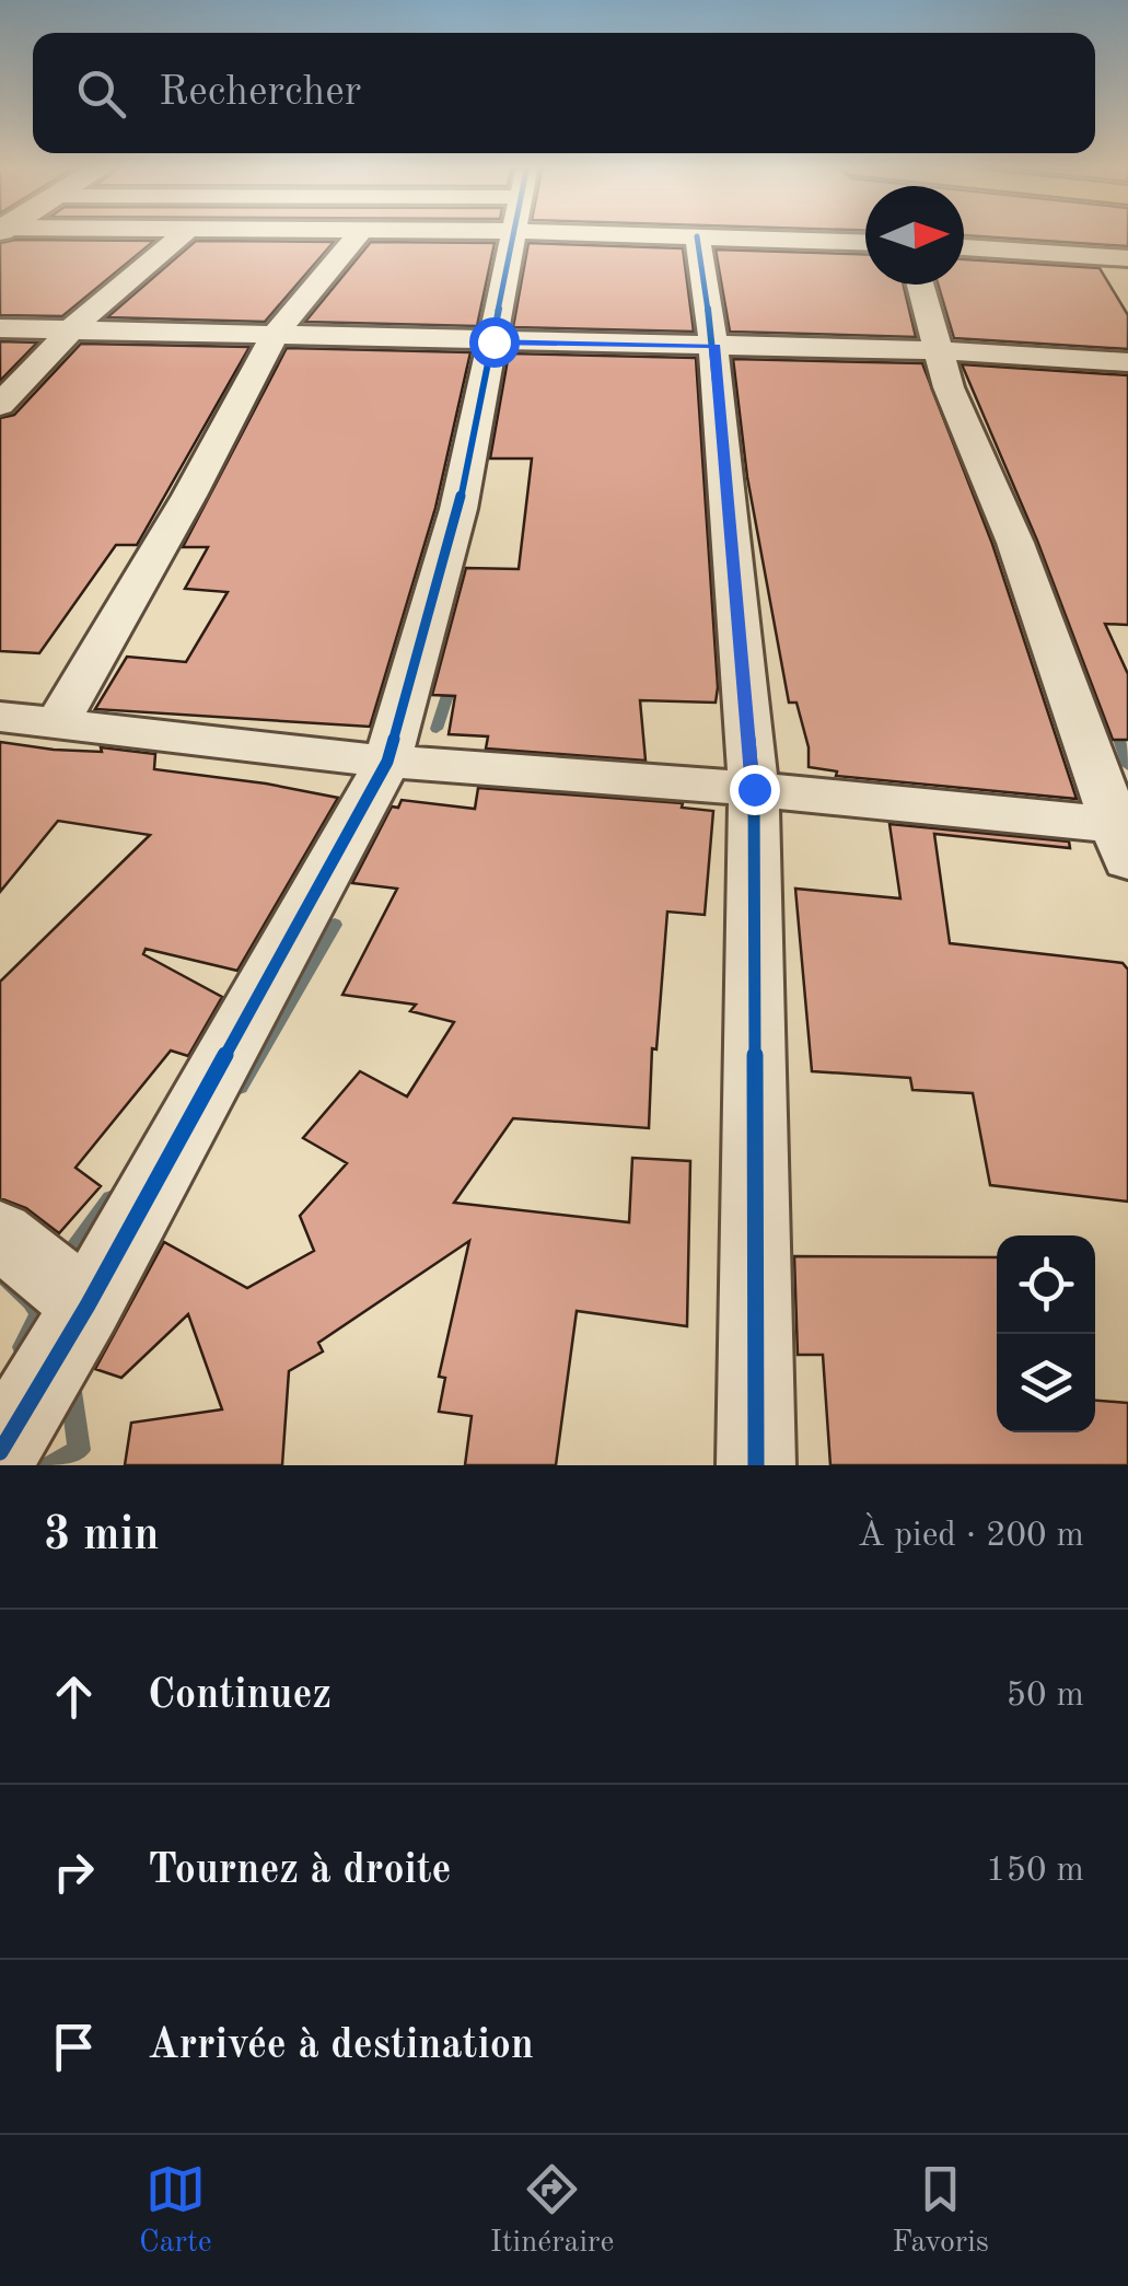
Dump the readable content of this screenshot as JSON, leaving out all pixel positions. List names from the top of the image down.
{
  "north": "right",
  "page": {
    "search": "Rechercher",
    "heading": ["3 min", "À pied · 200 m"],
    "list": [
      ["Continuez", "50 m"],
      ["Tournez à droite", "150 m"],
      "Arrivée à destination"
    ],
    "nav": ["Carte", "Itinéraire", "Favoris"]
  }
}
